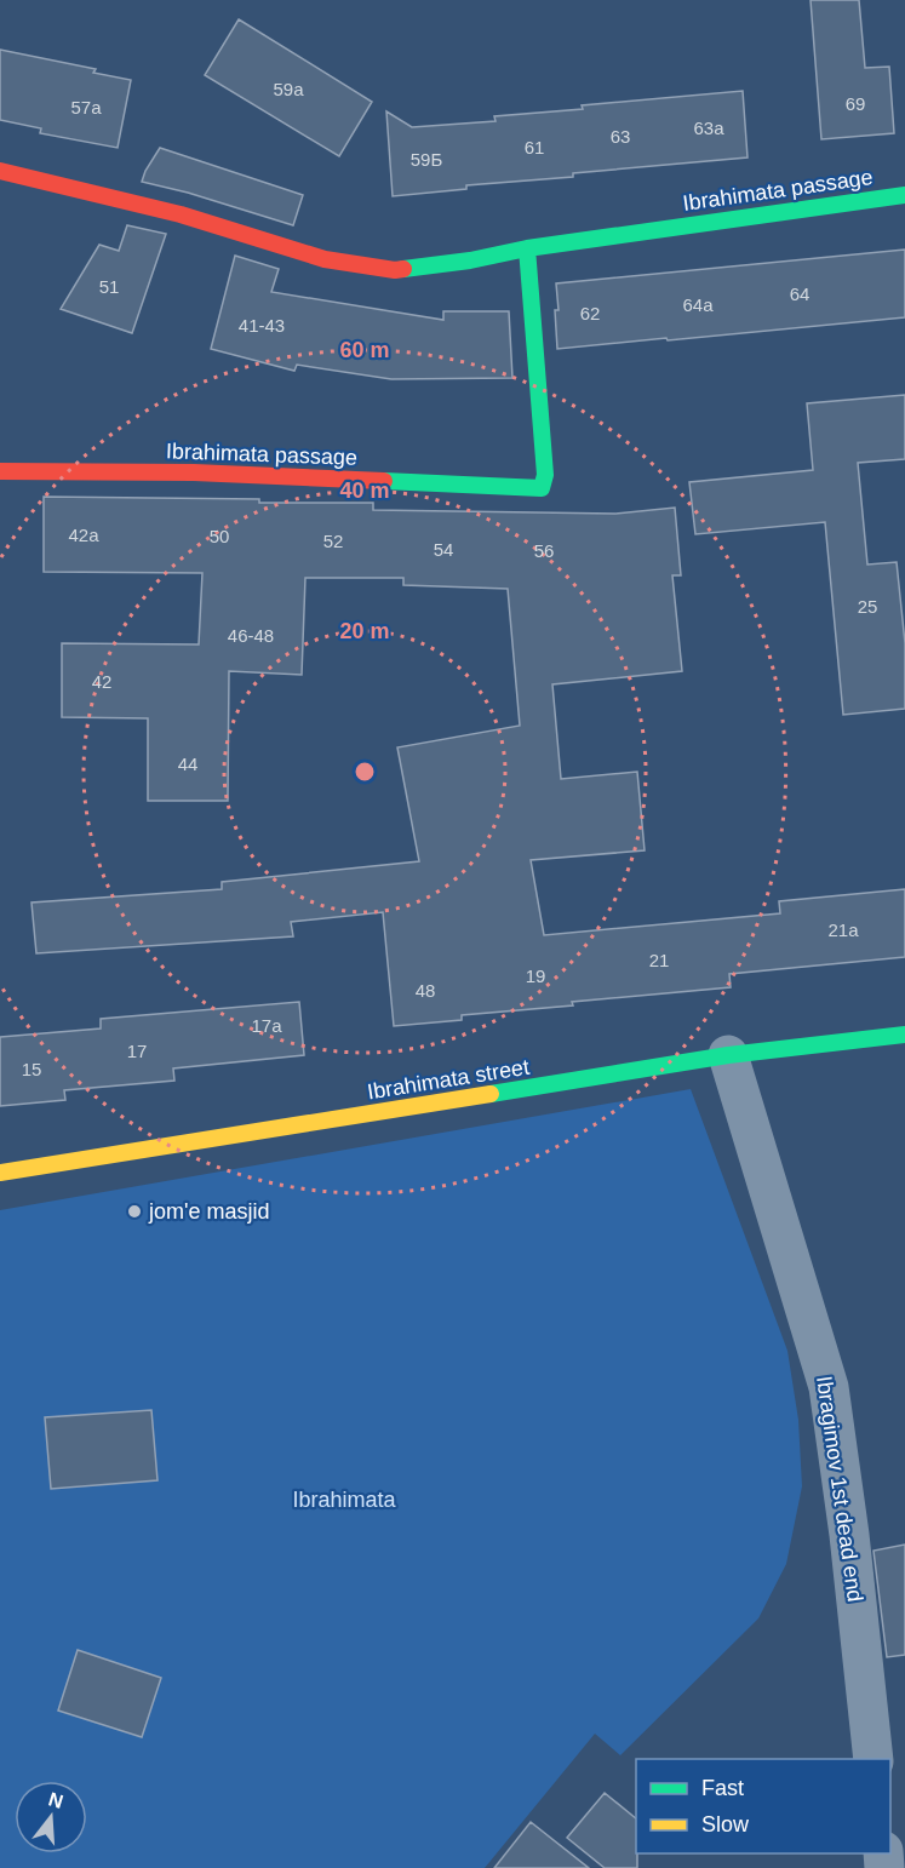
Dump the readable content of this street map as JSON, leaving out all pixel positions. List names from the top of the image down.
{
  "streets": {
    "street": ["Ibrahimаta passage", "Ibrahimаta street", "Ibragimov 1st dead end"]
  },
  "crossings": [
    ["Ibrahimаta street", "Ibragimov 1st dead end"]
  ],
  "parks": ["Ibrahimаta"],
  "places": ["jom'e masjid"],
  "house_numbers": [
    "59а",
    "69",
    "57a",
    "63a",
    "63",
    "61",
    "59Б",
    "51",
    "64",
    "64a",
    "62",
    "41-43",
    "42a",
    "50",
    "52",
    "54",
    "56",
    "25",
    "46-48",
    "42",
    "44",
    "21a",
    "21",
    "19",
    "48",
    "17a",
    "17",
    "15"
  ],
  "legend": ["Fast", "Slow"],
  "north": "top",
  "rings": ["60 m", "40 m", "20 m"]
}
